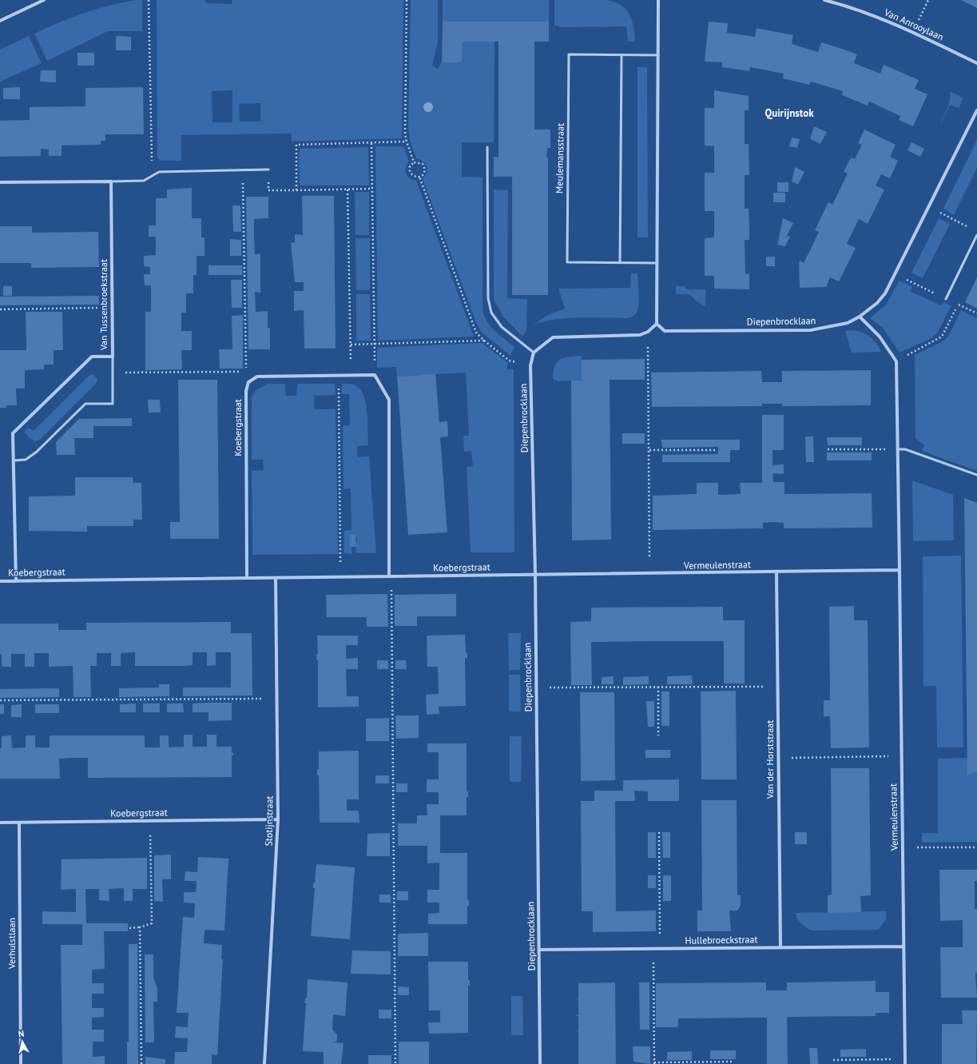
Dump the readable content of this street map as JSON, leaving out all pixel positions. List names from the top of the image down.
{
  "streets": {
    "street": [
      "Van Anrooylaan",
      "Van Tussenbroekstraat",
      "Diepenbrocklaan",
      "Koebergstraat",
      "Vermeulenstraat",
      "Van der Horststraat",
      "Stotijnstraat",
      "Hullebroeckstraat",
      "Verhulstlaan"
    ],
    "lane": ["Meulemansstraat"]
  },
  "crossings": [
    ["Van Tussenbroekstraat", "Koebergstraat"],
    ["Diepenbrocklaan", "Koebergstraat"],
    ["Diepenbrocklaan", "Vermeulenstraat"],
    ["Diepenbrocklaan", "Hullebroeckstraat"],
    ["Koebergstraat", "Vermeulenstraat"],
    ["Koebergstraat", "Stotijnstraat"],
    ["Koebergstraat", "Verhulstlaan"],
    ["Vermeulenstraat", "Van der Horststraat"],
    ["Vermeulenstraat", "Hullebroeckstraat"],
    ["Van der Horststraat", "Hullebroeckstraat"]
  ],
  "districts": ["Quirijnstok"],
  "north": "top"
}
